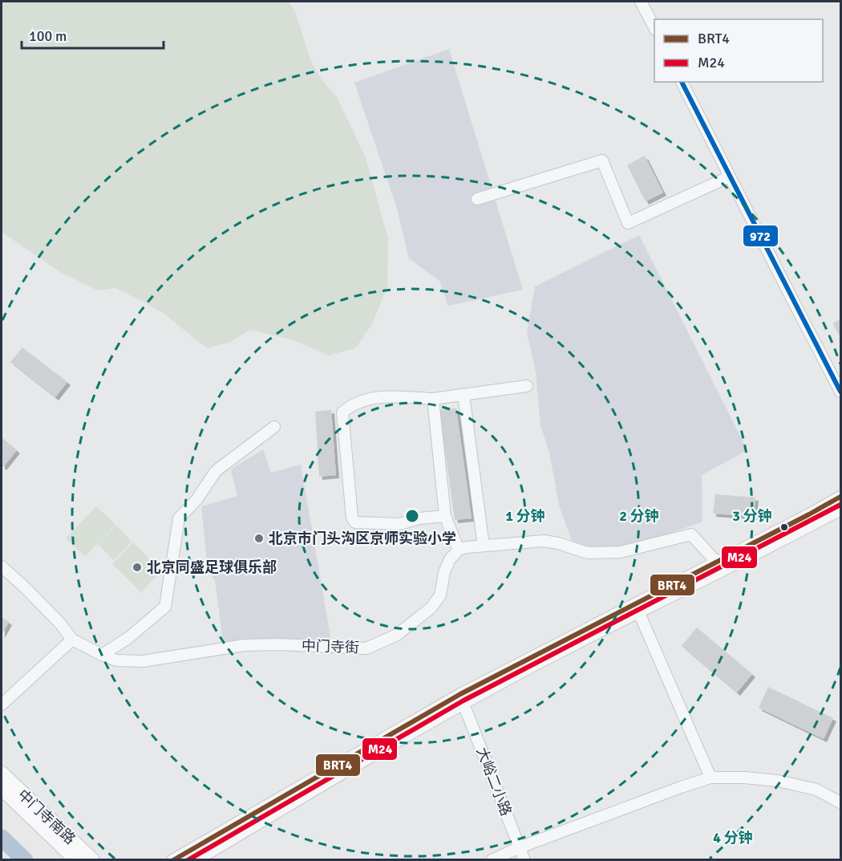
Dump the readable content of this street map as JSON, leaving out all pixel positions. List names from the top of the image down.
{
  "streets": {
    "main road": ["中门寺南路"],
    "street": ["中门寺街", "大峪二小路"]
  },
  "places": ["北京市门头沟区京师实验小学", "北京同盛足球俱乐部"],
  "lines": ["transit line 972", "transit line BRT4", "transit line M24"],
  "legend": ["BRT4", "M24"],
  "scale_bar": "100 m",
  "rings": [
    "1 分钟",
    "2 分钟",
    "3 分钟",
    "4 分钟"
  ]
}
